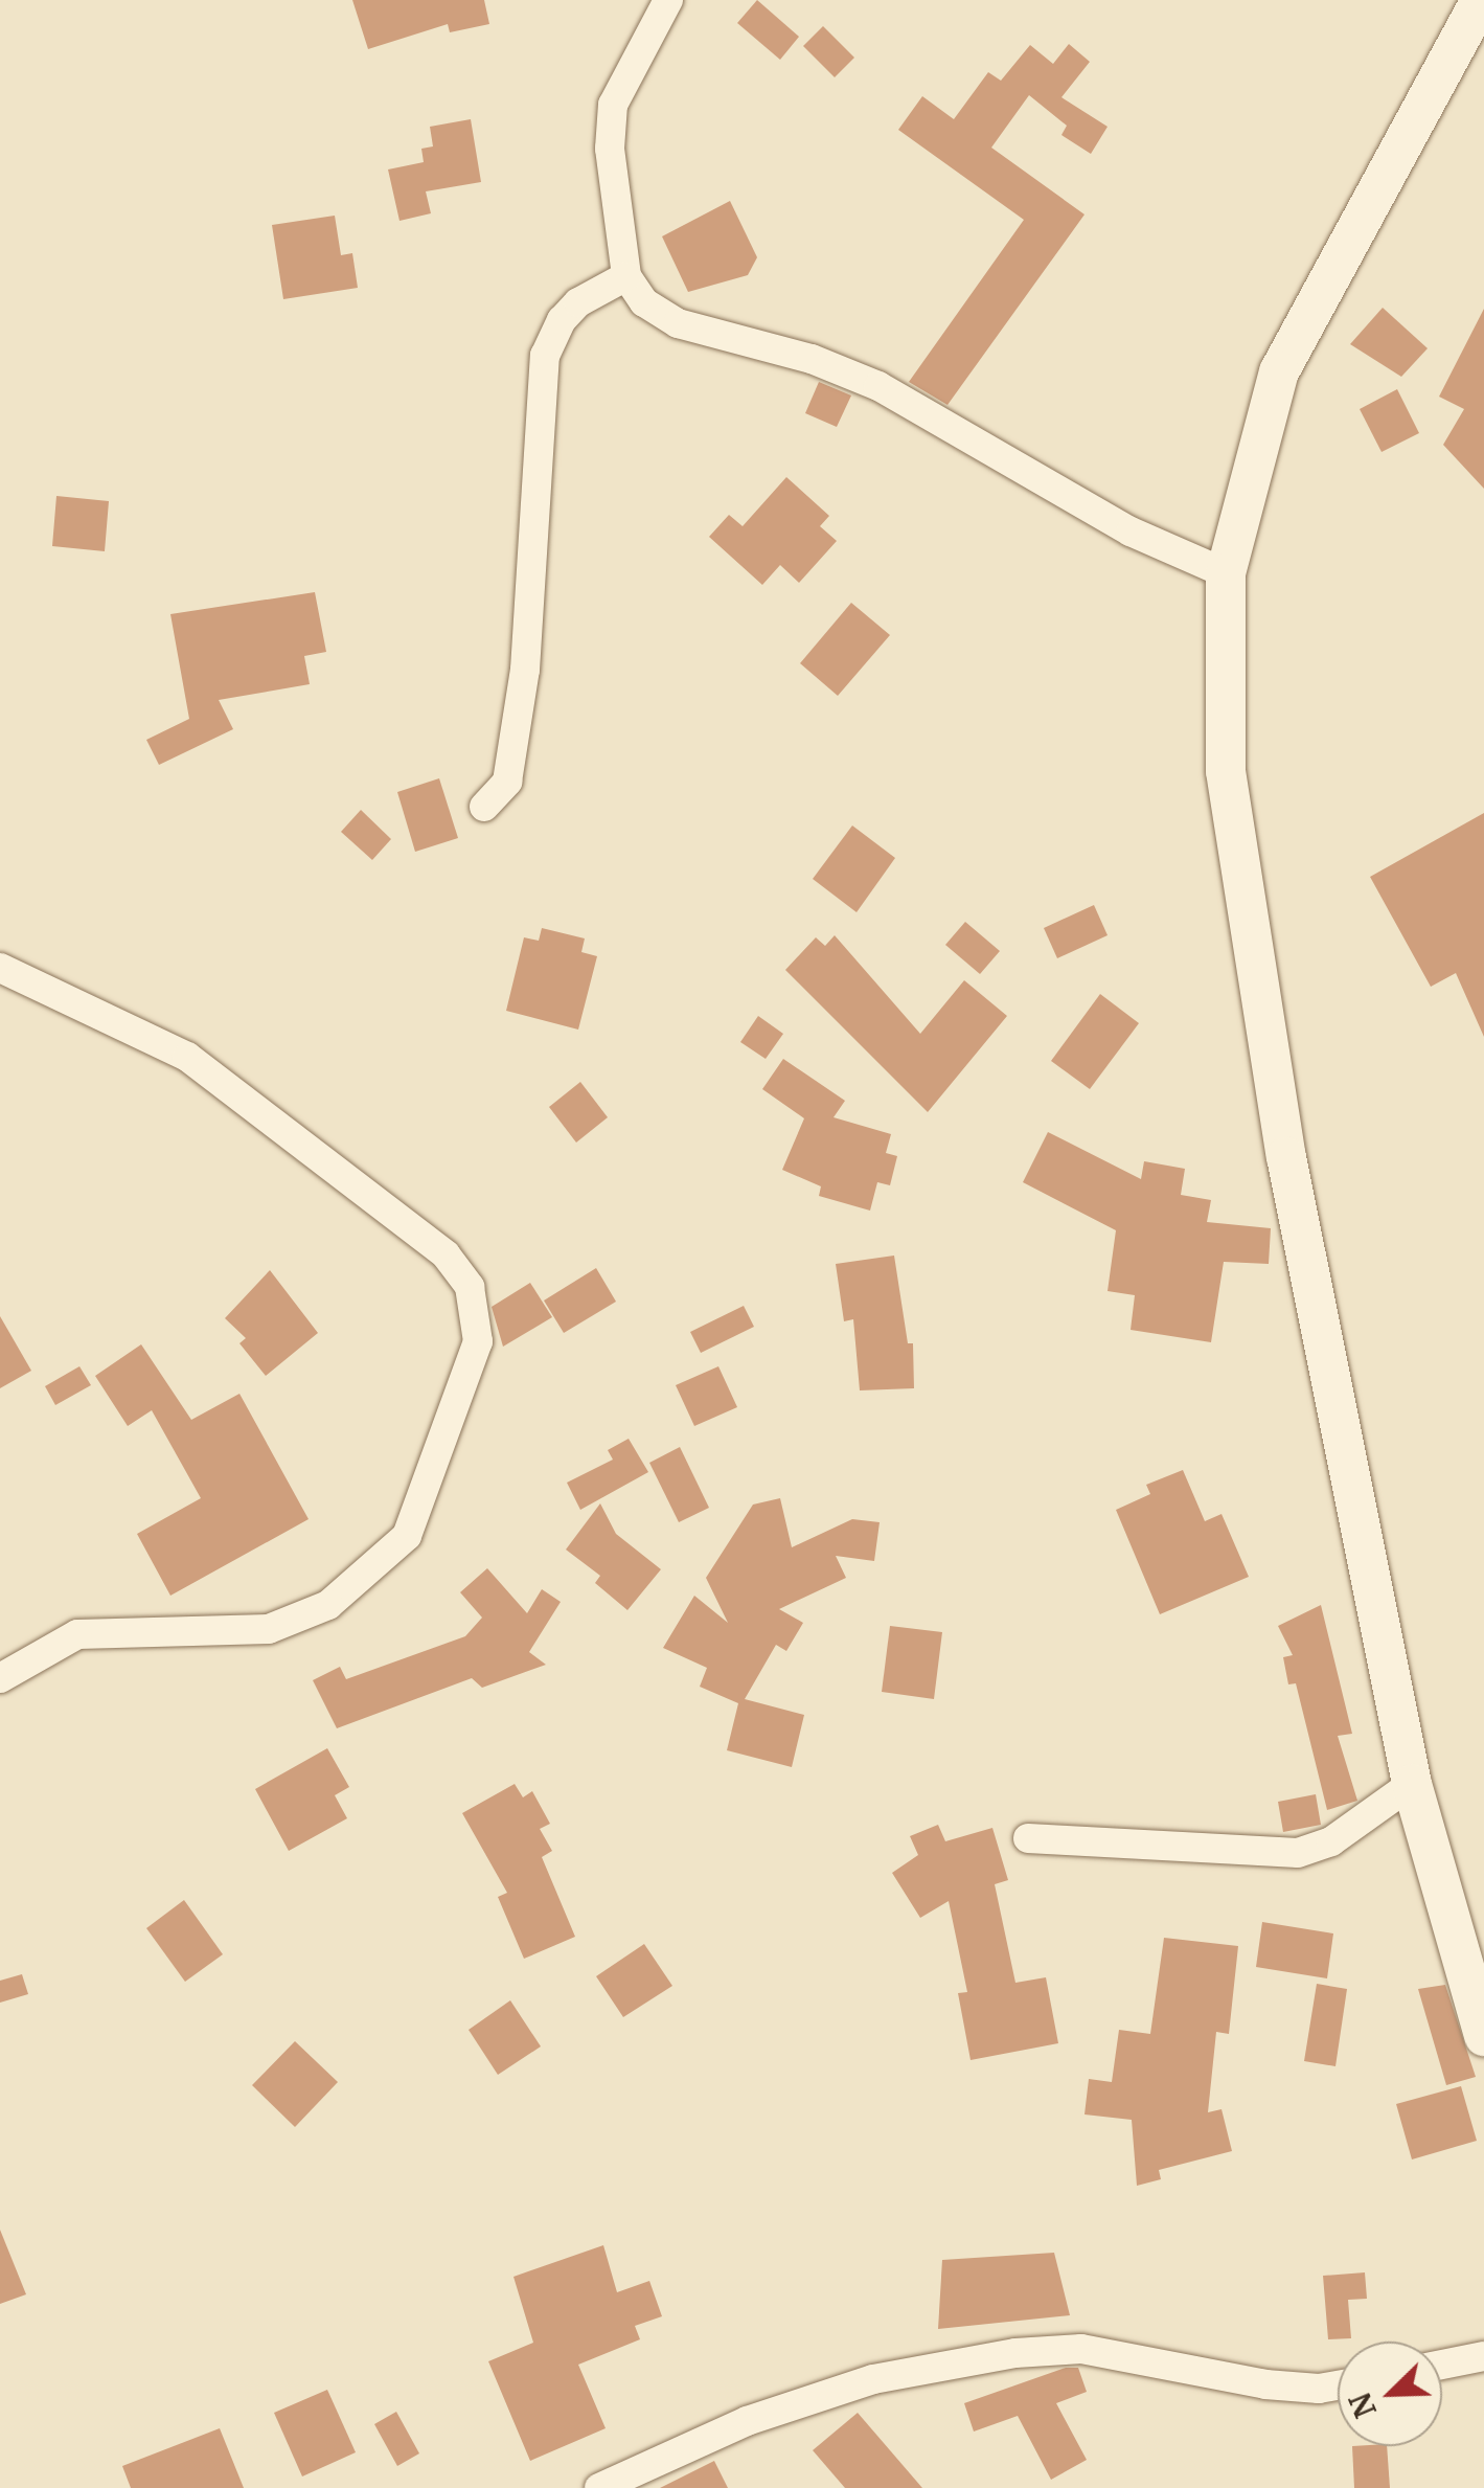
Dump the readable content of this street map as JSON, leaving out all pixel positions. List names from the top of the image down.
{
  "north": "bottom left"
}
